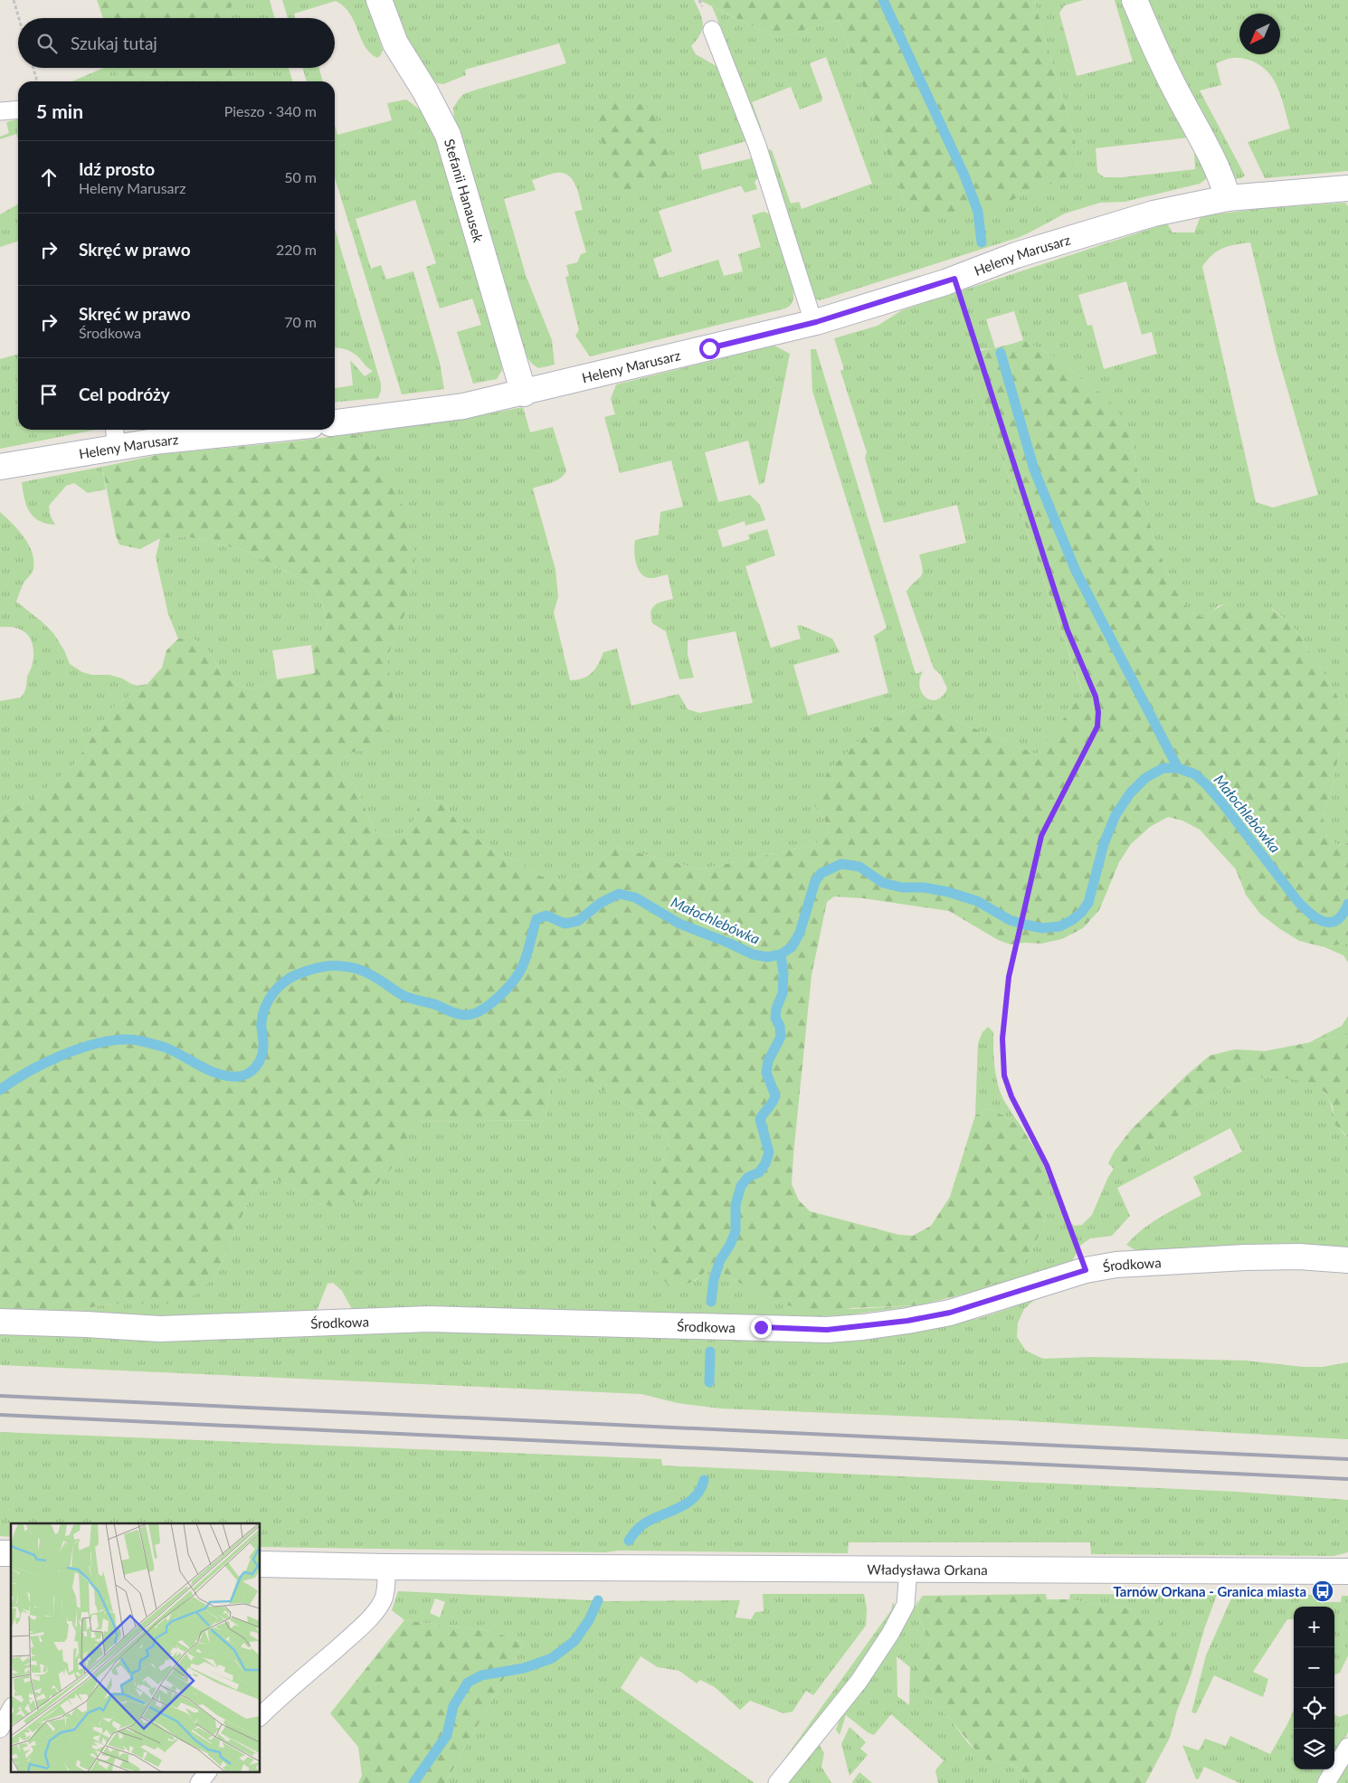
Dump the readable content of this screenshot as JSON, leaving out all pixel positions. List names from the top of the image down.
{
  "streets": {
    "street": [
      "Stefanii Hanausek",
      "Heleny Marusarz",
      "Środkowa",
      "Władysława Orkana"
    ]
  },
  "crossings": [
    ["Stefanii Hanausek", "Heleny Marusarz"]
  ],
  "water": ["Małochlebówka"],
  "places": {
    "bus stop": ["Tarnów Orkana - Granica miasta"]
  },
  "north": "bottom left",
  "page": {
    "search": "Szukaj tutaj",
    "heading": ["5 min", "Pieszo · 340 m"],
    "list": [
      ["Idź prosto", "Heleny Marusarz", "50 m"],
      ["Skręć w prawo", "220 m"],
      ["Skręć w prawo", "Środkowa", "70 m"],
      "Cel podróży"
    ],
    "map_buttons": ["+", "−"]
  }
}
